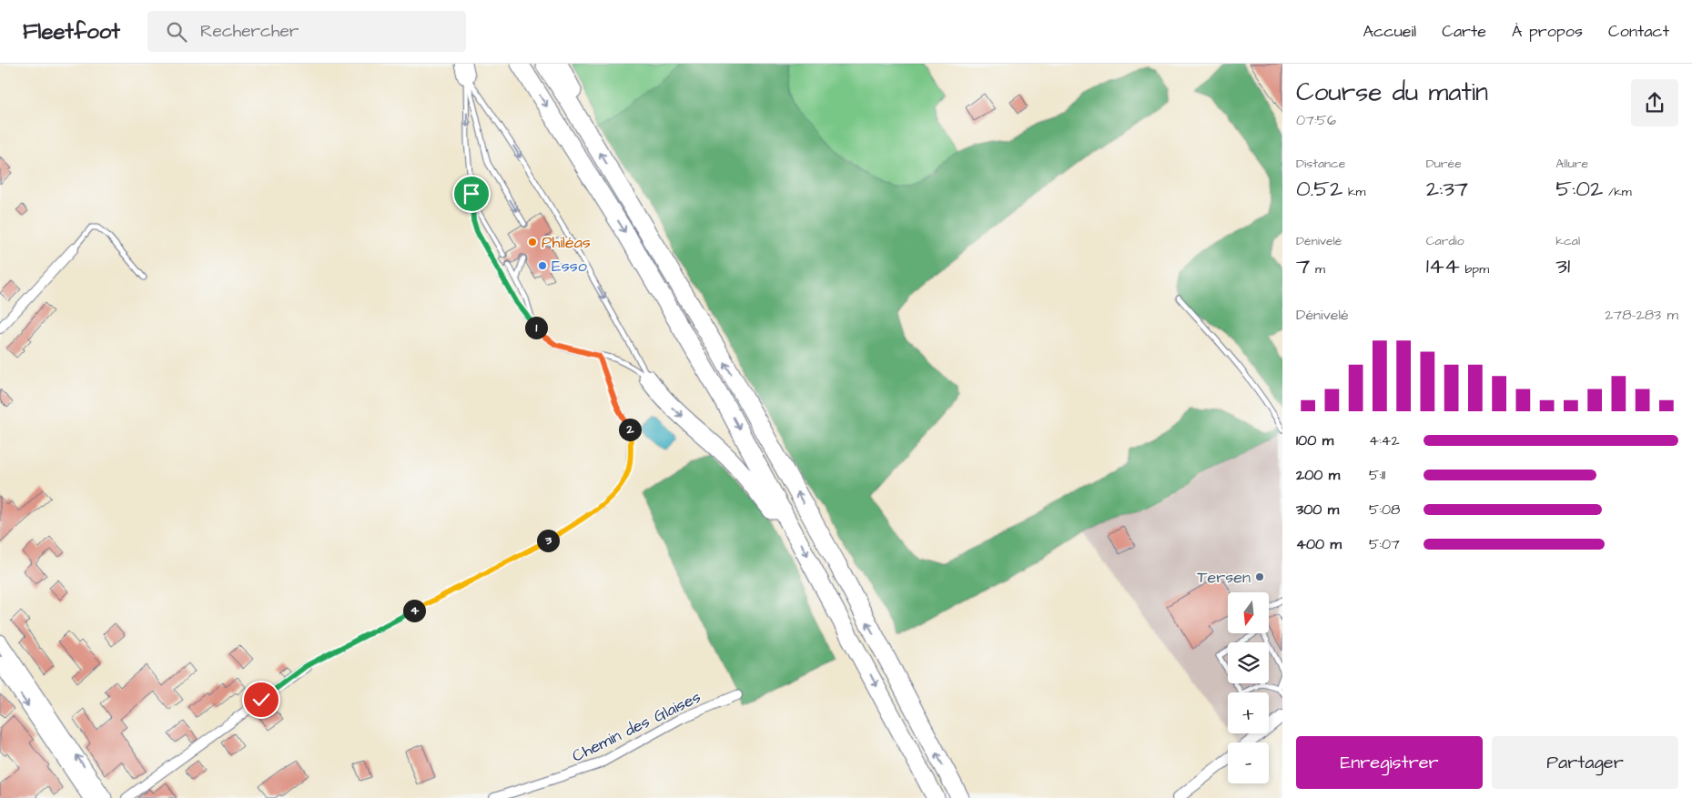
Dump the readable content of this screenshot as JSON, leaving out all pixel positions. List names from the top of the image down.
{
  "streets": {
    "street": ["Chemin des Glaises"]
  },
  "places": ["Philéas", "Esso", "Tersen"],
  "north": "bottom",
  "page": {
    "header": "Fleetfoot",
    "search": "Rechercher",
    "nav": [
      "Accueil",
      "Carte",
      "À propos",
      "Contact"
    ],
    "heading": ["Course du matin", "07:56"],
    "stats": [
      ["Distance", "0.52 km"],
      ["Durée", "2:37"],
      ["Allure", "5:02 /km"],
      ["Dénivelé", "7 m"],
      ["Cardio", "144 bpm"],
      ["kcal", "31"]
    ],
    "chart": ["Dénivelé", "278–283 m"],
    "pins": [
      "1",
      "2",
      "3",
      "4"
    ],
    "list": [
      {
        "name": "100 m",
        "note": "4:42"
      },
      {
        "name": "200 m",
        "note": "5:11"
      },
      {
        "name": "300 m",
        "note": "5:08"
      },
      {
        "name": "400 m",
        "note": "5:07"
      }
    ],
    "map_buttons": ["+", "−"],
    "buttons": ["Enregistrer", "Partager"]
  }
}
